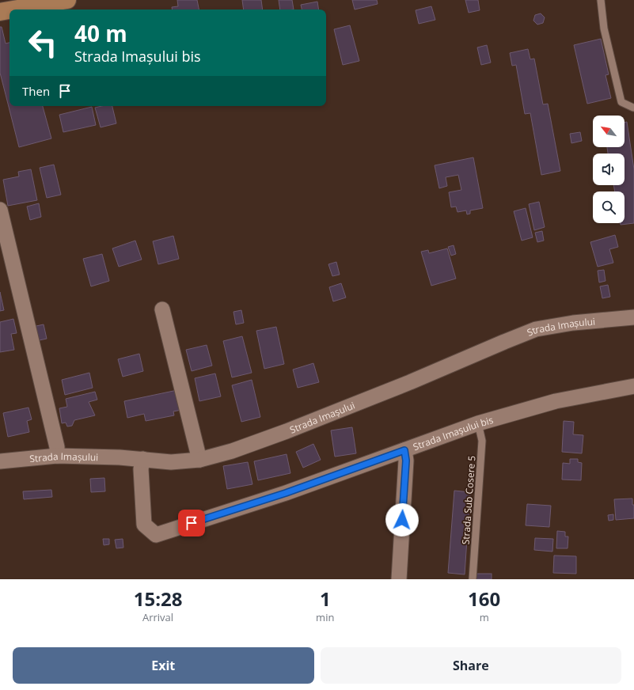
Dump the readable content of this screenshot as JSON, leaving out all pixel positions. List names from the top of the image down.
{
  "streets": {
    "street": ["Strada Imașului", "Strada Imașului bis"],
    "lane": ["Strada Sub Cosere 5"]
  },
  "crossings": [
    ["Strada Imașului", "Strada Imașului bis"],
    ["Strada Imașului bis", "Strada Sub Cosere 5"]
  ],
  "north": "top left",
  "page": {
    "turn": ["40 m", "Strada Imașului bis"],
    "then": "Then",
    "eta": [
      "15:28",
      "Arrival",
      "1",
      "min",
      "160",
      "m"
    ],
    "buttons": ["Exit", "Share"]
  }
}
